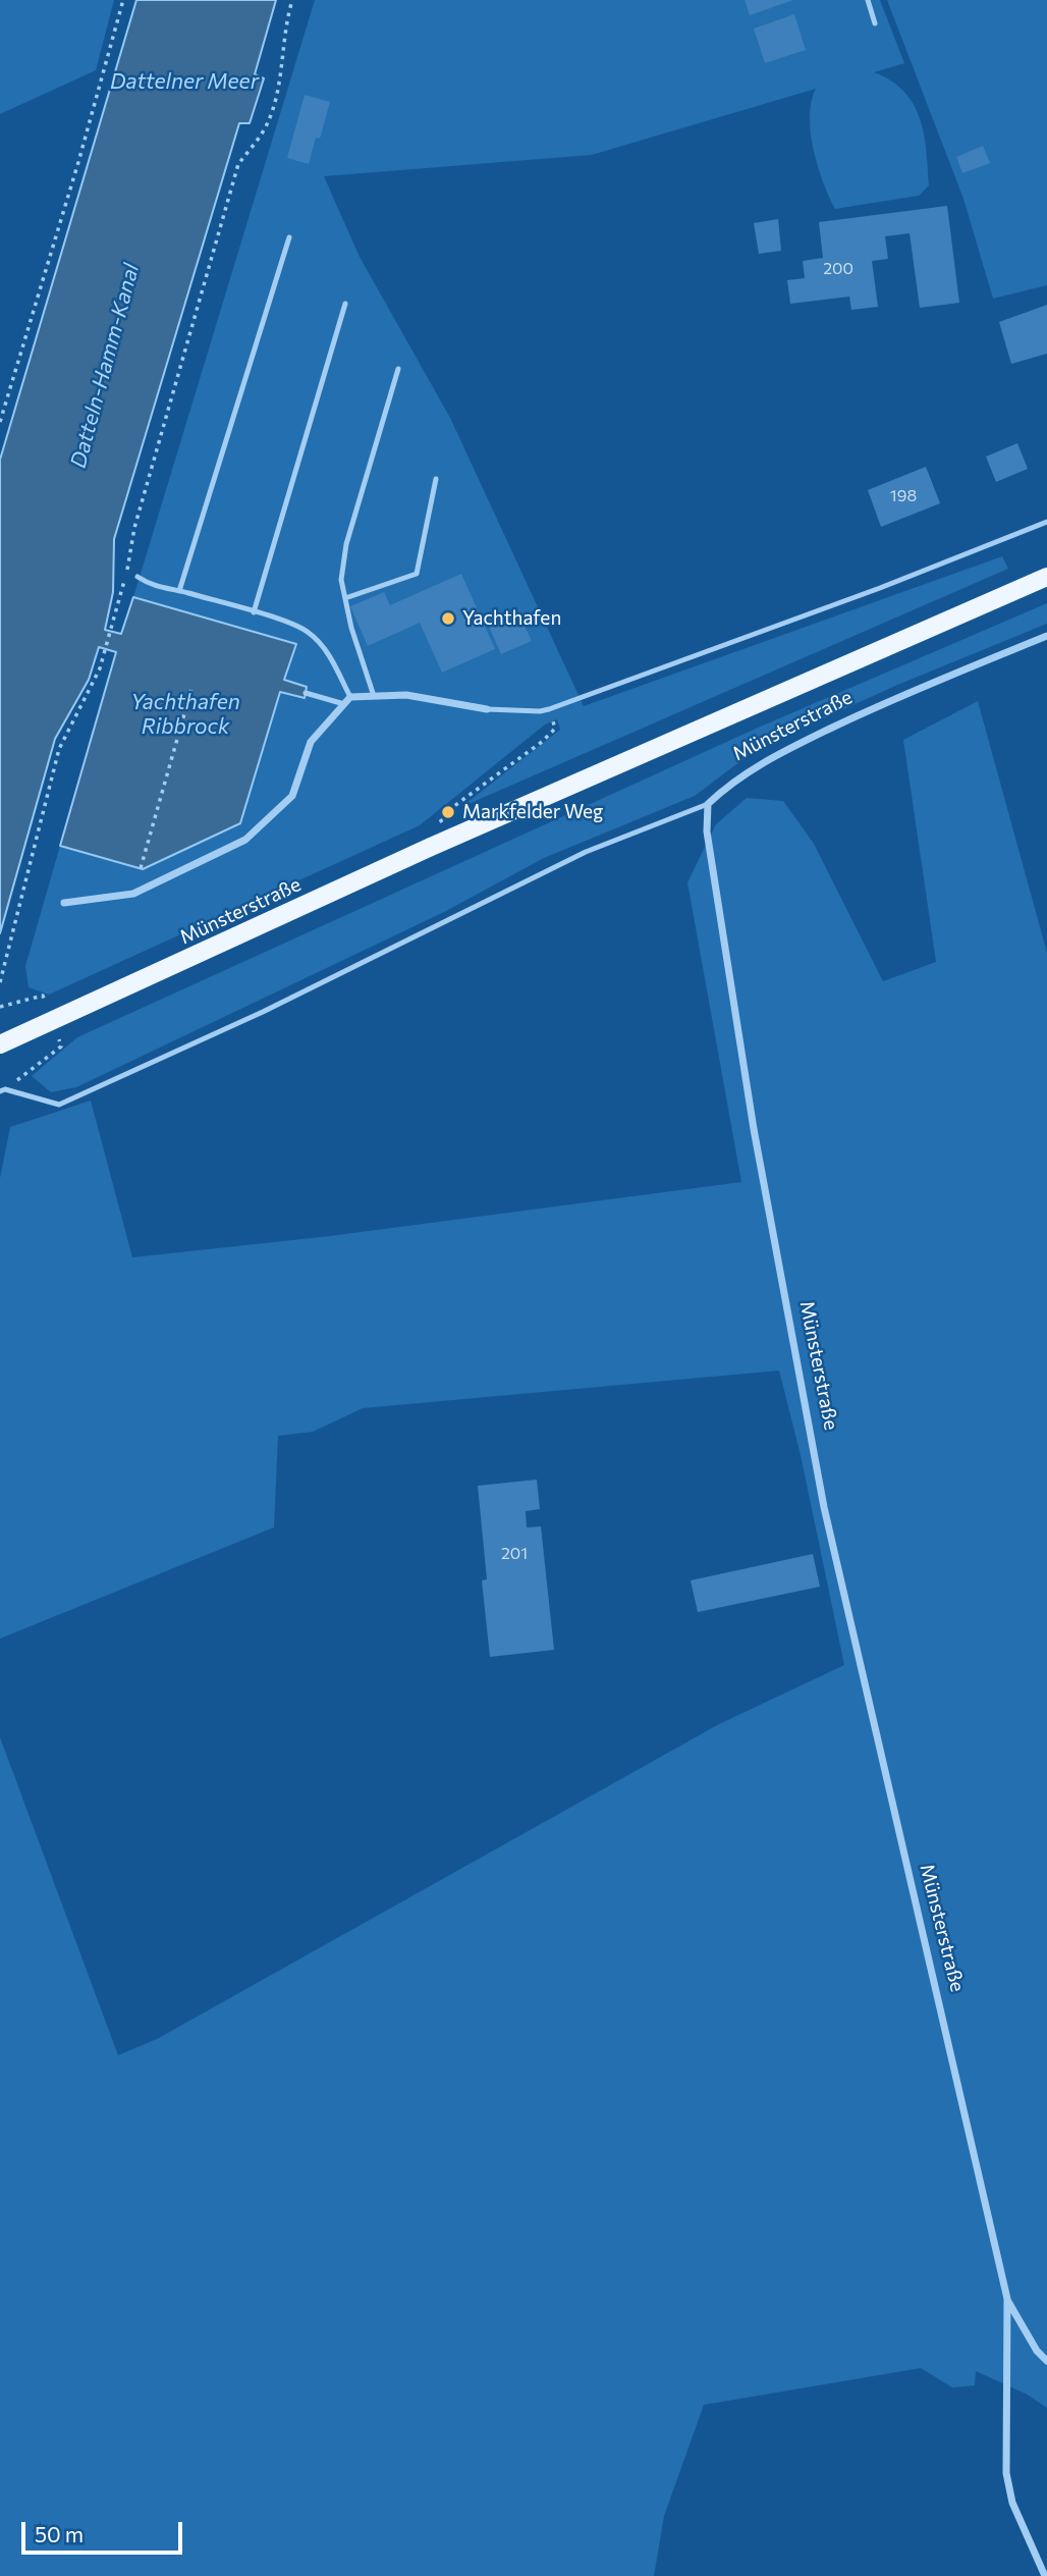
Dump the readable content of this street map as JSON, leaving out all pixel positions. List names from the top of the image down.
{
  "streets": {
    "main road": ["Münsterstraße"]
  },
  "water": ["Dattelner Meer", "Datteln-Hamm-Kanal", "Yachthafen Ribbrock"],
  "places": ["Yachthafen", "Markfelder Weg"],
  "house_numbers": ["200", "198", "201"],
  "scale_bar": "50 m"
}
